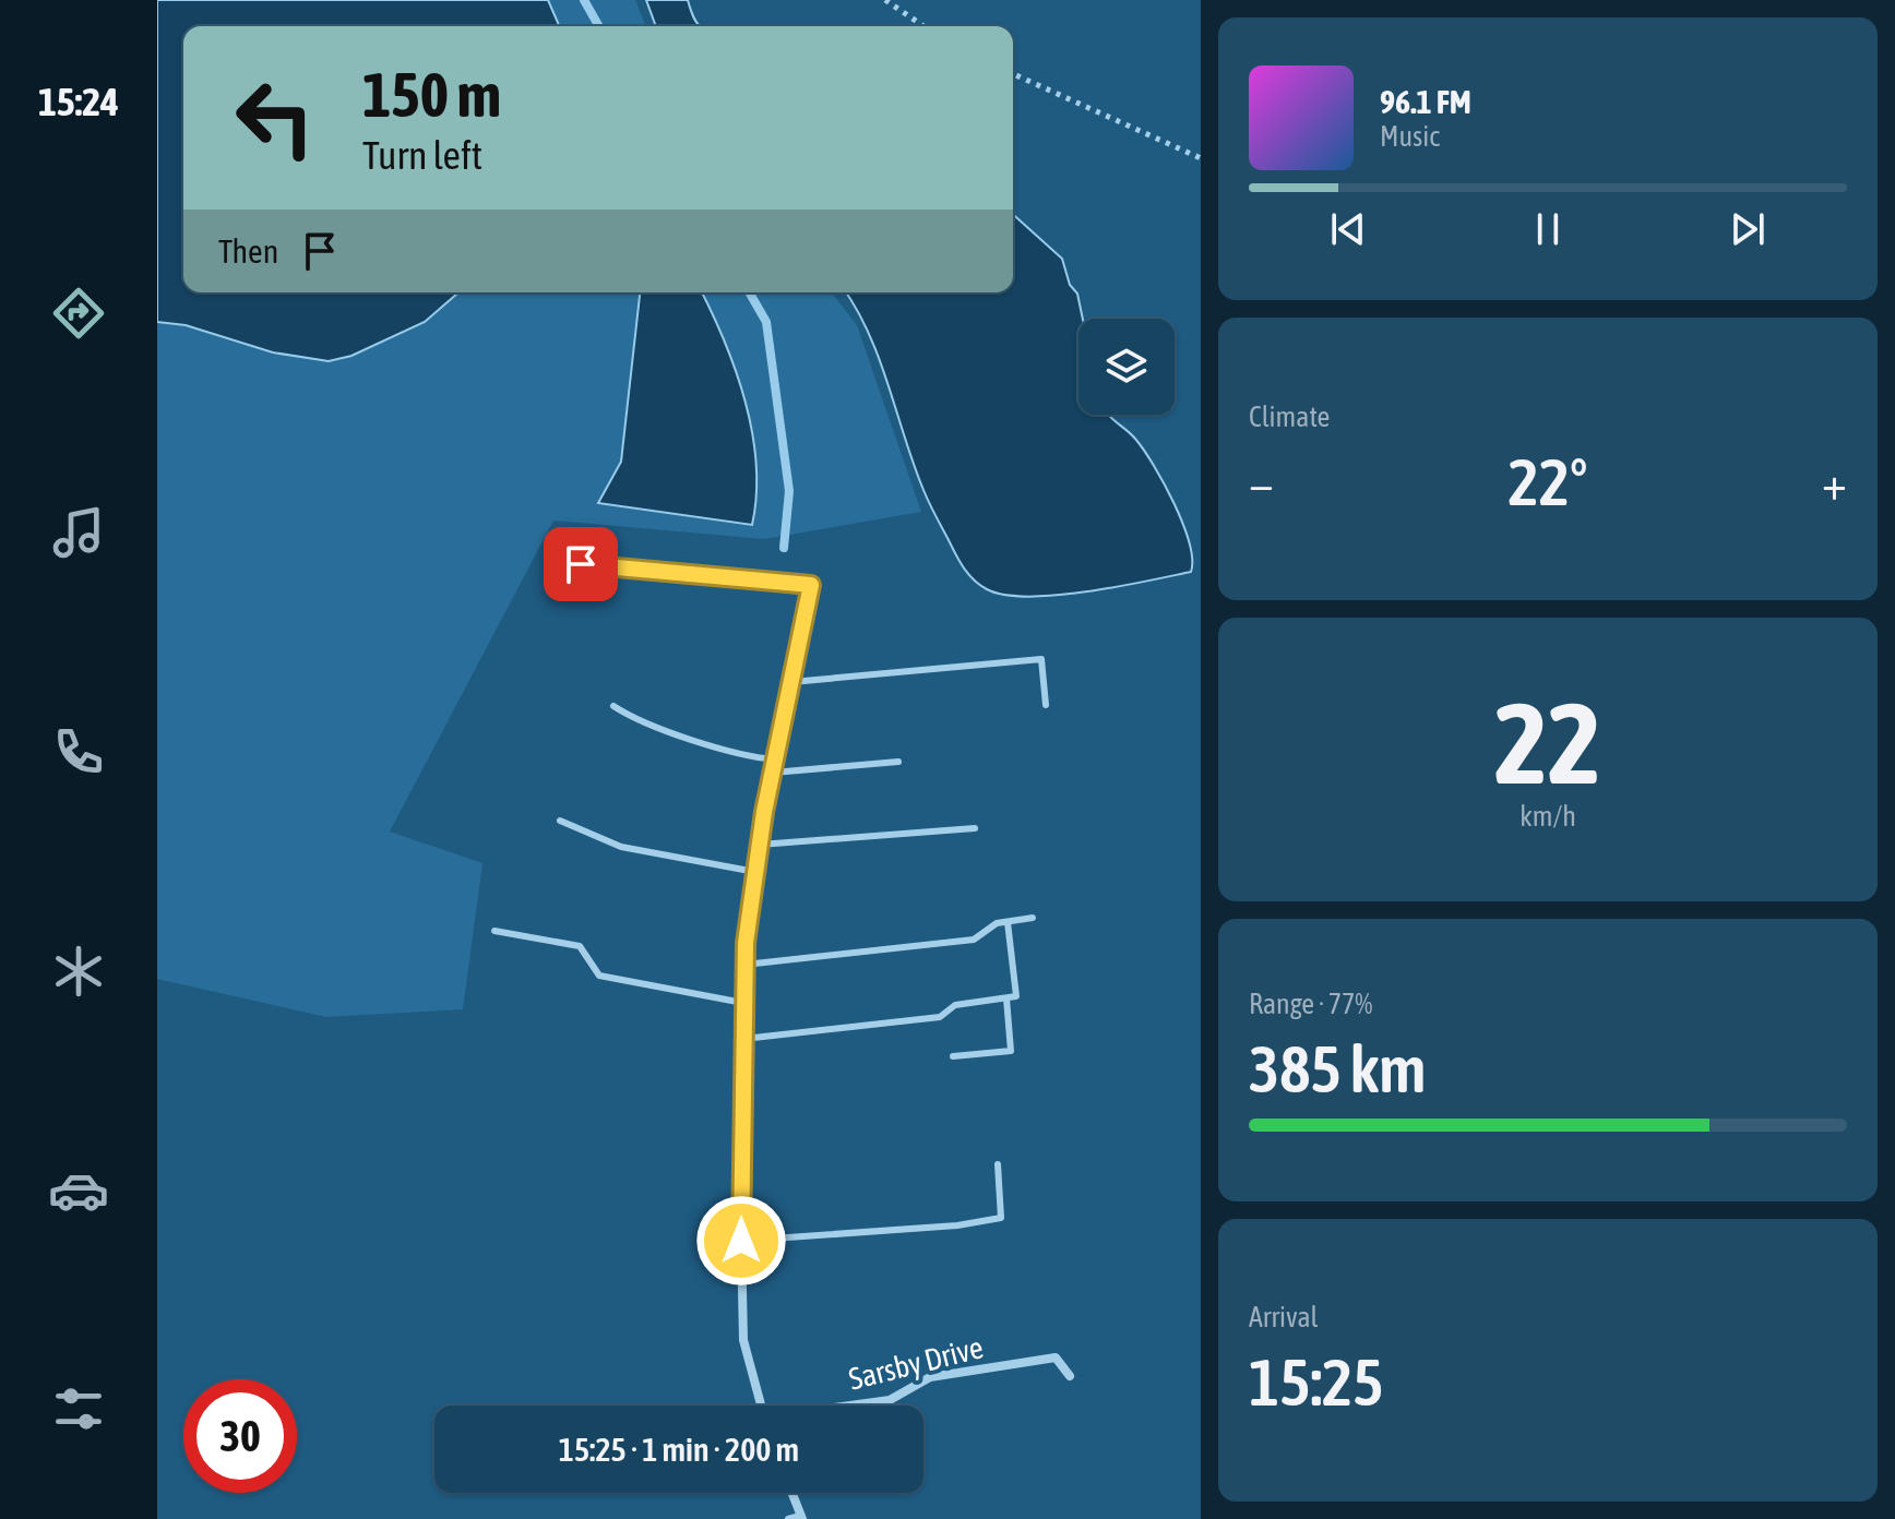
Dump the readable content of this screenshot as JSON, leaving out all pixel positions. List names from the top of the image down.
{
  "streets": {
    "street": ["Sarsby Drive"]
  },
  "page": {
    "tabs": "15:24",
    "turn": ["150 m", "Turn left"],
    "song": ["96.1 FM", "Music"],
    "then": "Then",
    "tile": [
      "Climate",
      ["22", "km/h"],
      ["Range · 77%", "385 km"],
      ["Arrival", "15:25"]
    ],
    "heat": ["−", "22°", "+"],
    "limit": "30",
    "trip": "15:25 · 1 min · 200 m"
  }
}
